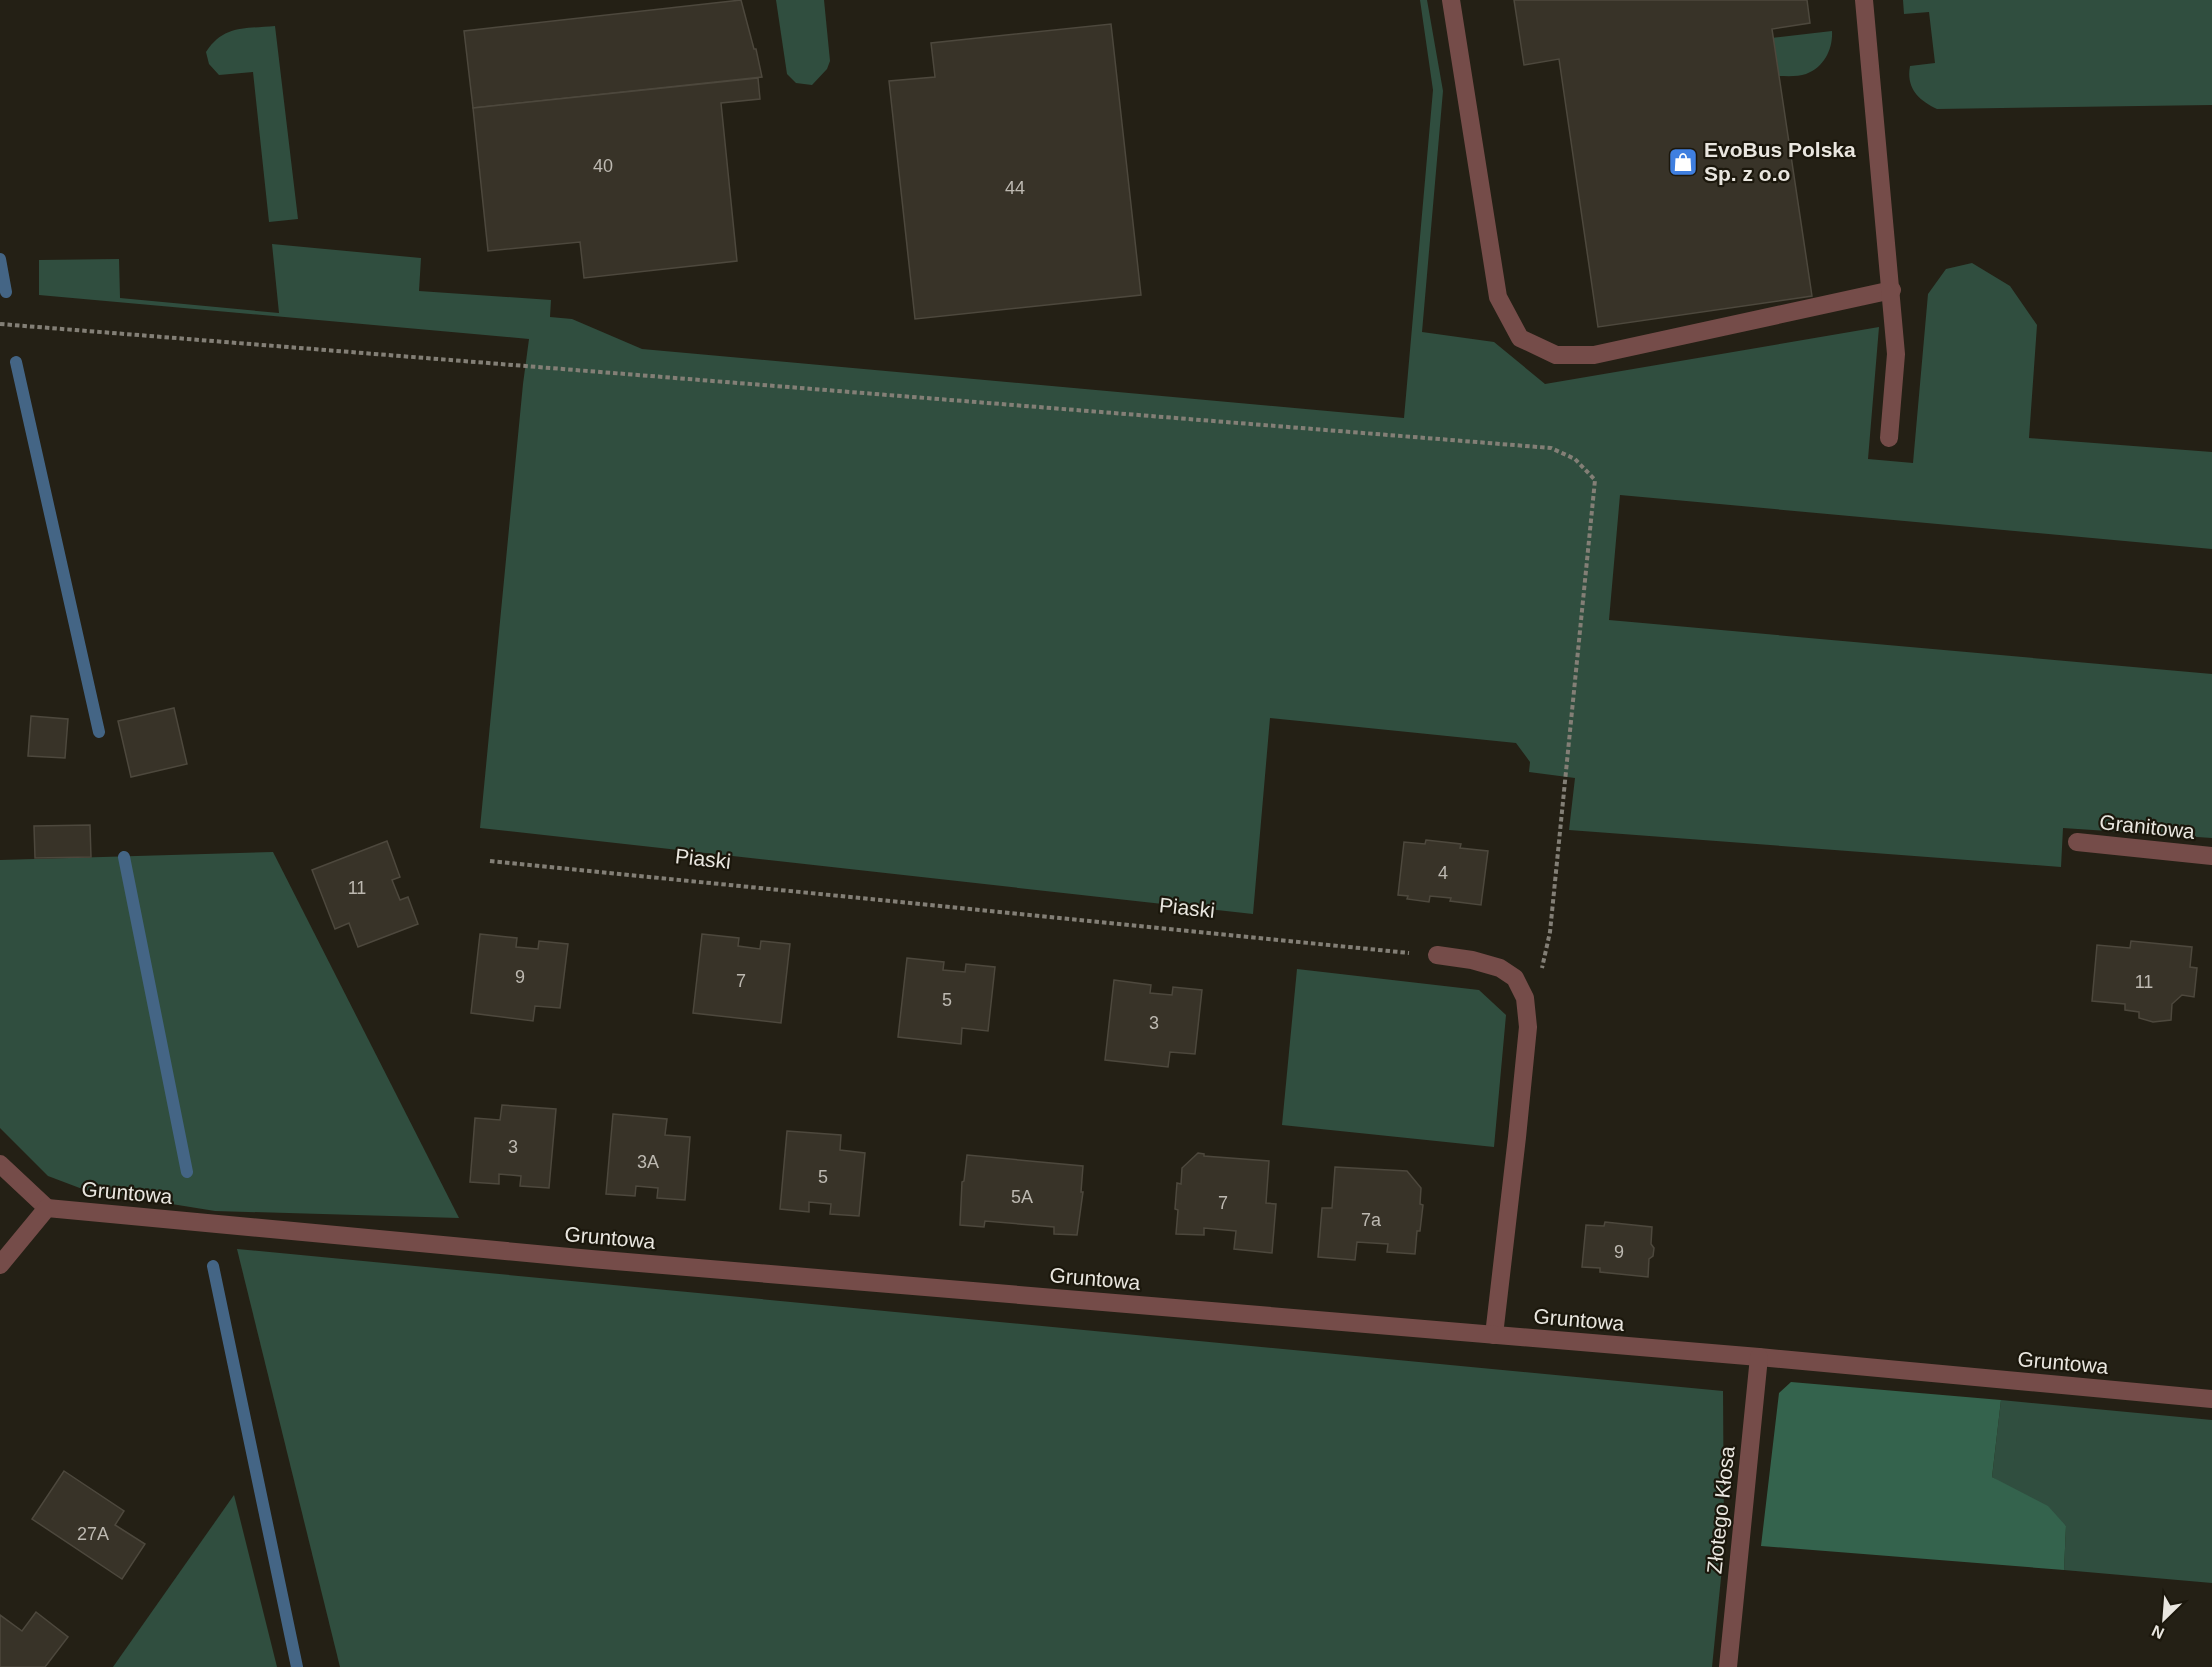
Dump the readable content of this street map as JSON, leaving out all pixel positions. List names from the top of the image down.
{
  "streets": {
    "street": ["Granitowa", "Gruntowa", "Złotego Kłosa"],
    "path": ["Piaski"]
  },
  "crossings": [
    ["Gruntowa", "Złotego Kłosa"]
  ],
  "places": {
    "shop": ["EvoBus Polska Sp. z o.o"]
  },
  "house_numbers": [
    "40",
    "44",
    "4",
    "11",
    "9",
    "7",
    "11",
    "5",
    "3",
    "3",
    "3A",
    "5",
    "5A",
    "7",
    "7a",
    "9",
    "27A"
  ],
  "north": "bottom left"
}
